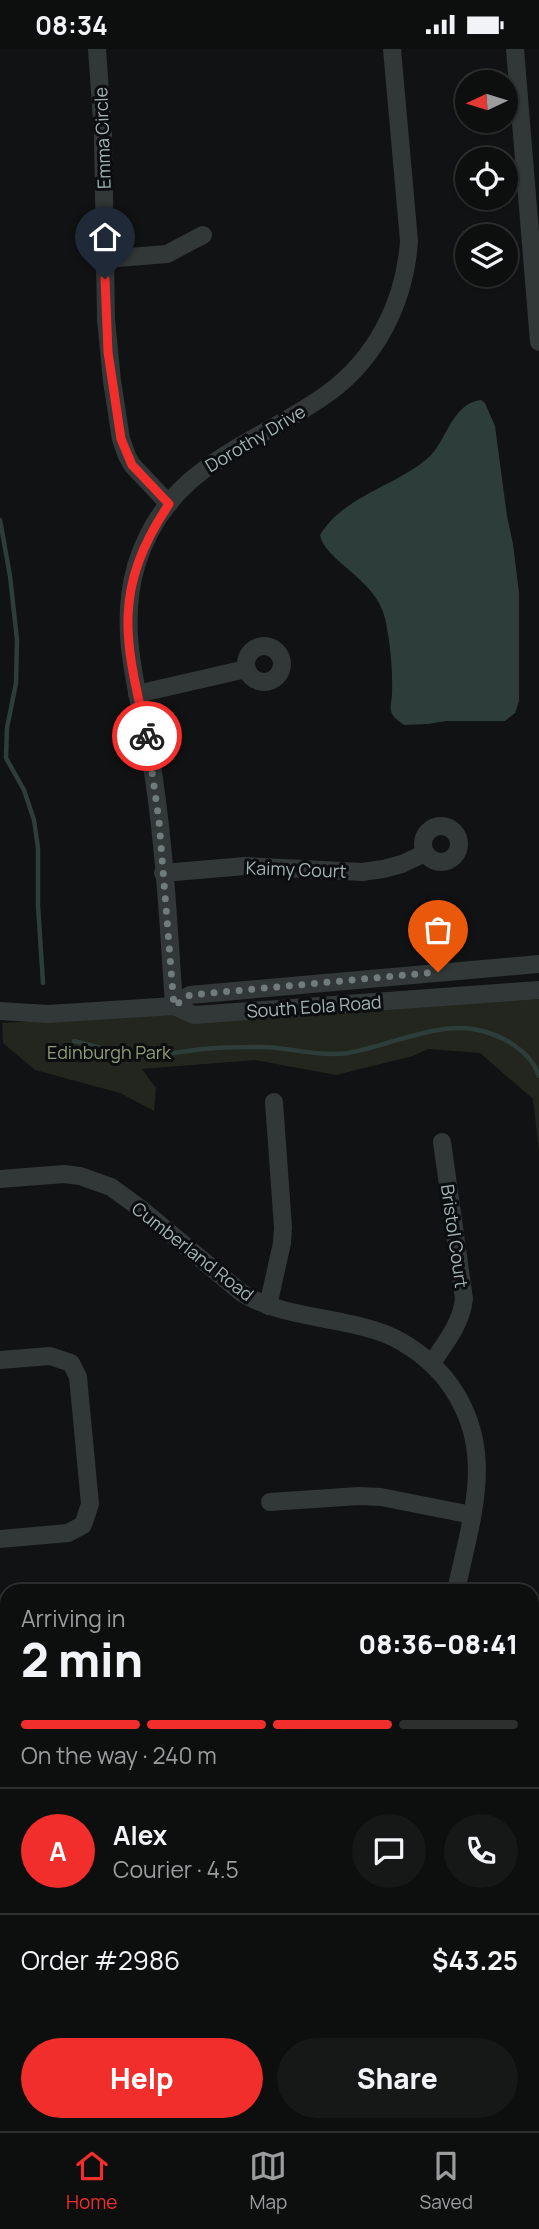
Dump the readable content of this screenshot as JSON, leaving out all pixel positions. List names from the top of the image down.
{
  "streets": {
    "street": [
      "Emma Circle",
      "Dorothy Drive",
      "Kaimy Court",
      "South Eola Road",
      "Bristol Court",
      "Cumberland Road"
    ]
  },
  "crossings": [
    ["Emma Circle", "Dorothy Drive"],
    ["Dorothy Drive", "Kaimy Court"],
    ["Dorothy Drive", "South Eola Road"],
    ["Bristol Court", "Cumberland Road"]
  ],
  "parks": ["Edinburgh Park"],
  "north": "left",
  "page": {
    "status": "08:34",
    "heading": ["2 min", "Arriving in", "08:36–08:41"],
    "panel": [
      "Alex",
      "Courier · 4.5",
      "Order #2986",
      "$43.25"
    ],
    "bar": "On the way · 240 m",
    "round": "A",
    "buttons": ["Help", "Share"],
    "tabs": ["Home", "Map", "Saved"]
  }
}
